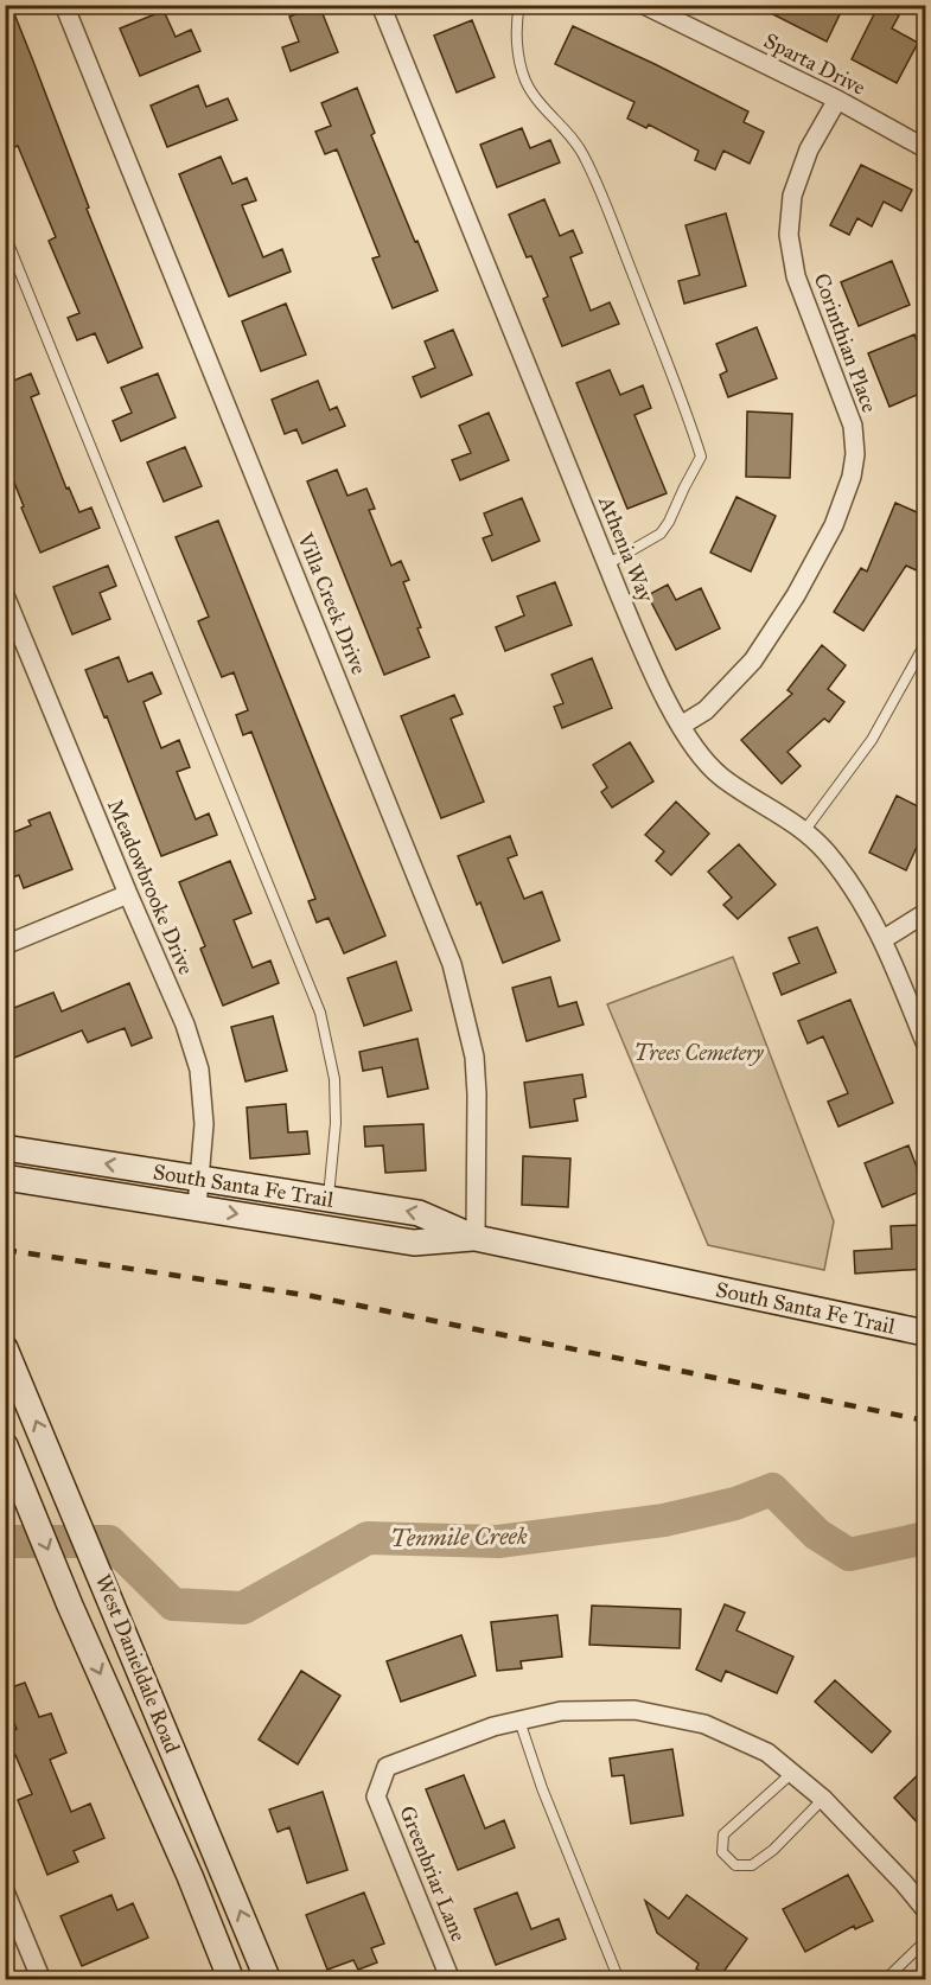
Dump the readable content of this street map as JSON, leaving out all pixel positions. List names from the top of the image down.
{
  "streets": {
    "street": [
      "Sparta Drive",
      "Corinthian Place",
      "Athenia Way",
      "Villa Creek Drive",
      "Meadowbrooke Drive",
      "South Santa Fe Trail",
      "West Danieldale Road",
      "Greenbriar Lane"
    ]
  },
  "crossings": [
    ["Sparta Drive", "Corinthian Place"],
    ["Corinthian Place", "Athenia Way"],
    ["Villa Creek Drive", "South Santa Fe Trail"],
    ["Meadowbrooke Drive", "South Santa Fe Trail"]
  ],
  "water": ["Tenmile Creek"],
  "parks": ["Trees Cemetery"]
}
